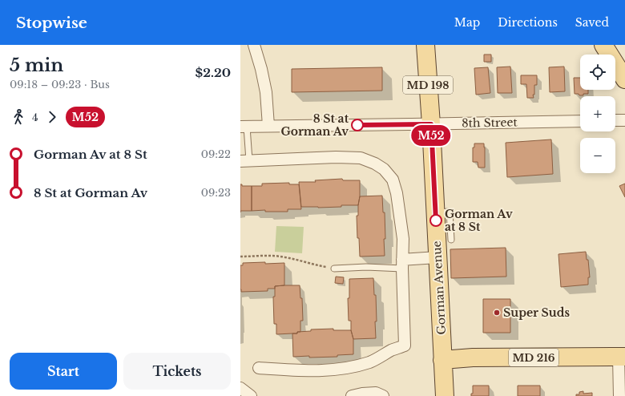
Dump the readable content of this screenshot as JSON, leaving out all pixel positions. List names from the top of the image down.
{
  "streets": {
    "main road": ["MD 198", "Gorman Avenue", "MD 216"],
    "street": ["8th Street"]
  },
  "crossings": [
    ["8th Street", "Gorman Avenue"],
    ["Gorman Avenue", "MD 216"]
  ],
  "places": ["8 St at Gorman Av", "Gorman Av at 8 St", "Super Suds"],
  "lines": ["bus line M52"],
  "page": {
    "header": "Stopwise",
    "nav": ["Map", "Directions", "Saved"],
    "heading": ["5 min", "09:18 – 09:23 · Bus", "$2.20"],
    "on_map": "M52",
    "map_buttons": ["+", "−"],
    "legs": ["4", "M52"],
    "list": [
      {
        "name": "Gorman Av at 8 St",
        "value": "09:22"
      },
      {
        "name": "8 St at Gorman Av",
        "value": "09:23"
      }
    ],
    "buttons": ["Start", "Tickets"]
  }
}
